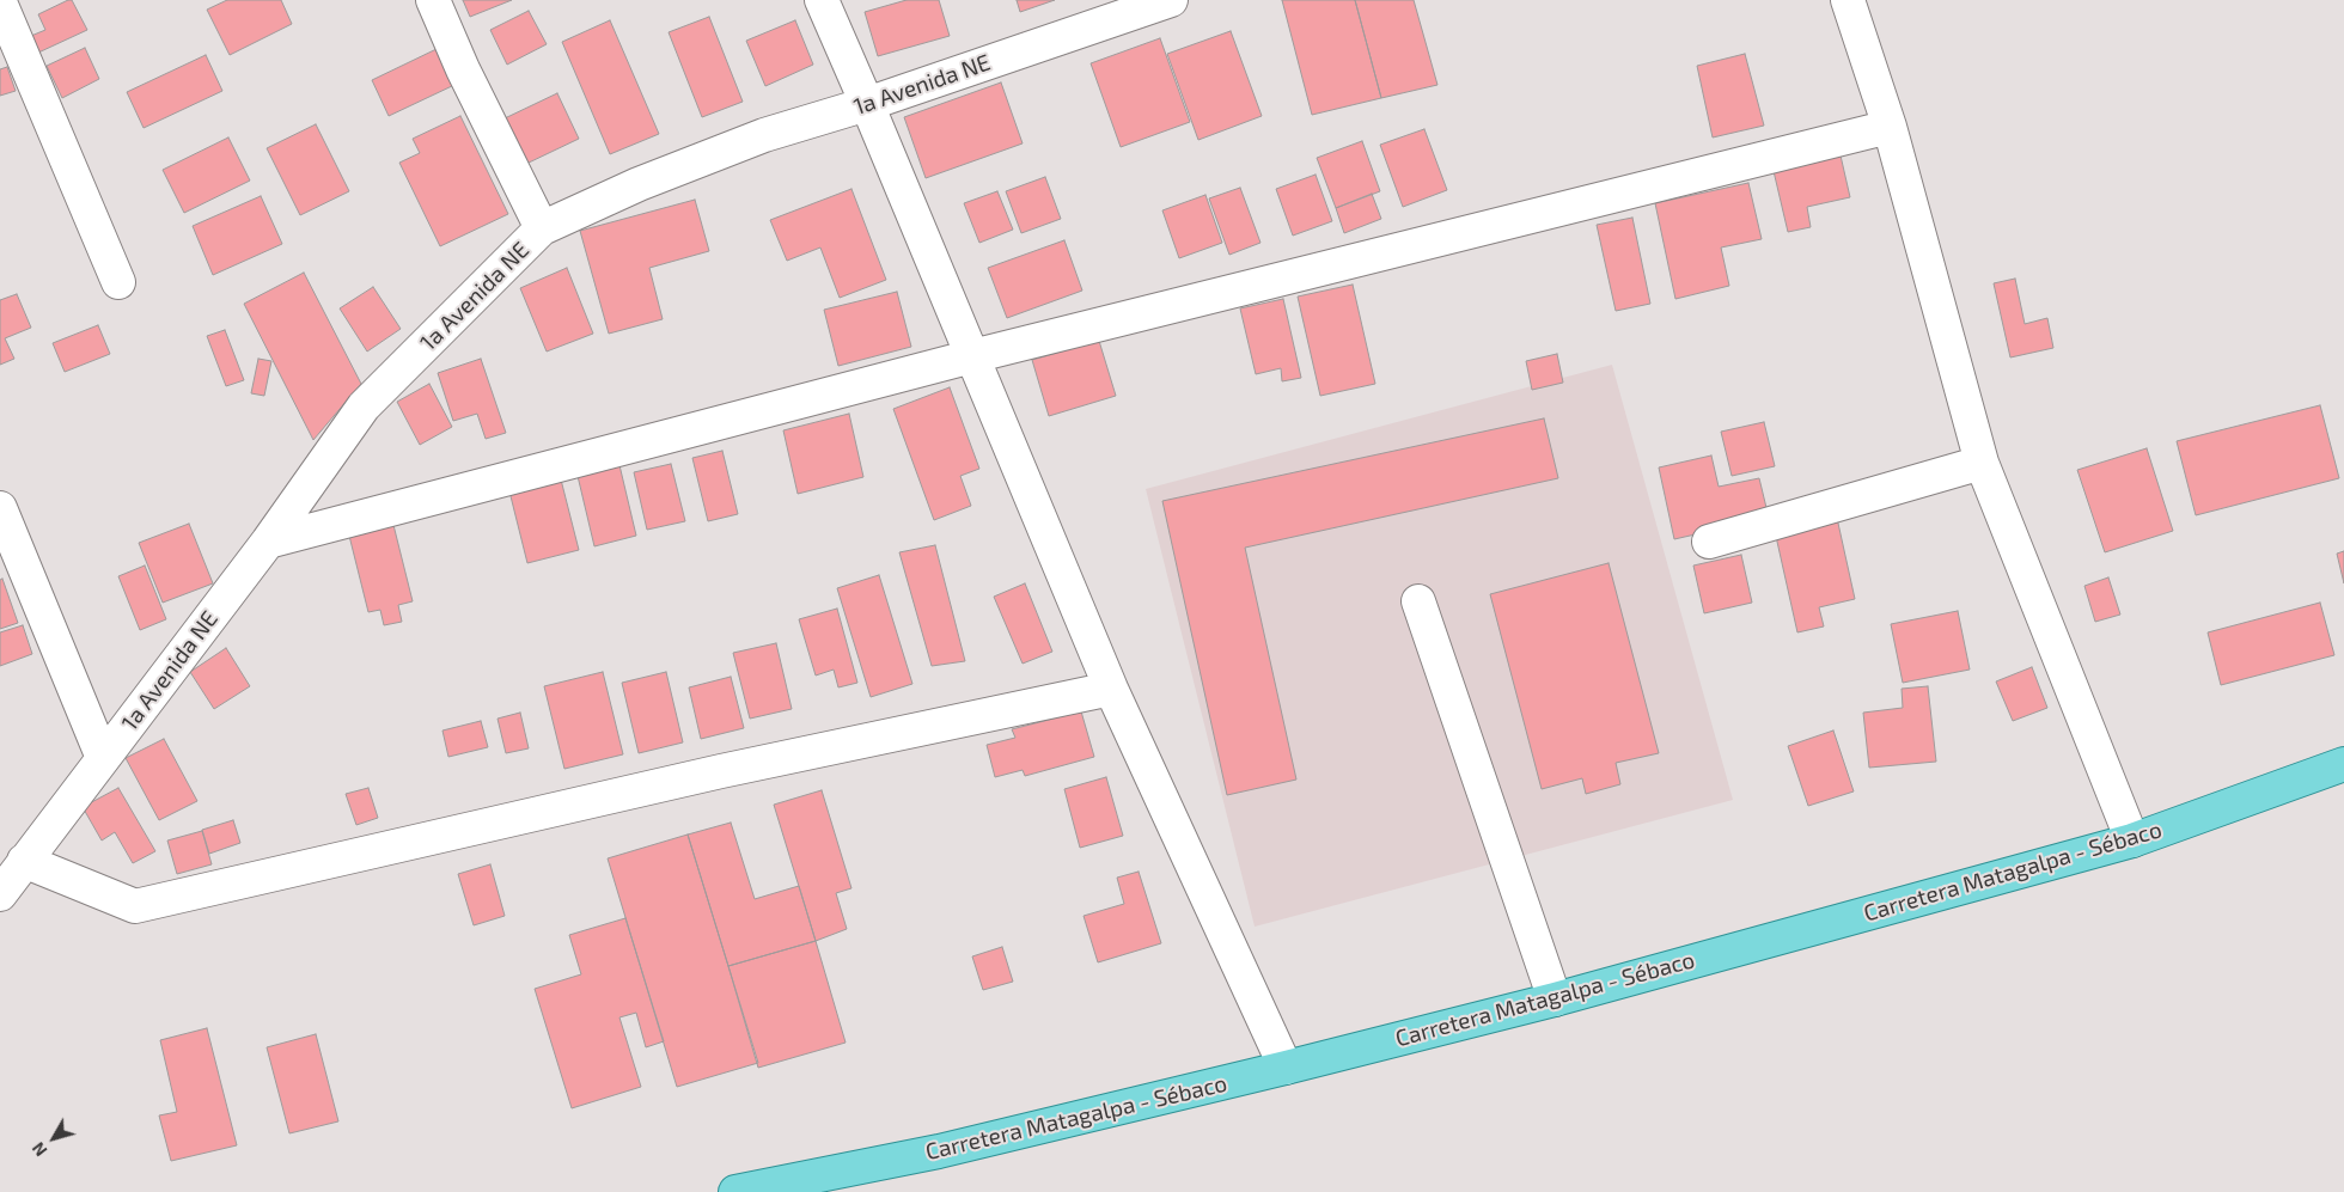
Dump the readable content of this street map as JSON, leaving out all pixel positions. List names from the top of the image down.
{
  "streets": {
    "main road": ["Carretera Matagalpa - Sébaco"],
    "street": ["1a Avenida NE"]
  },
  "north": "bottom left"
}
